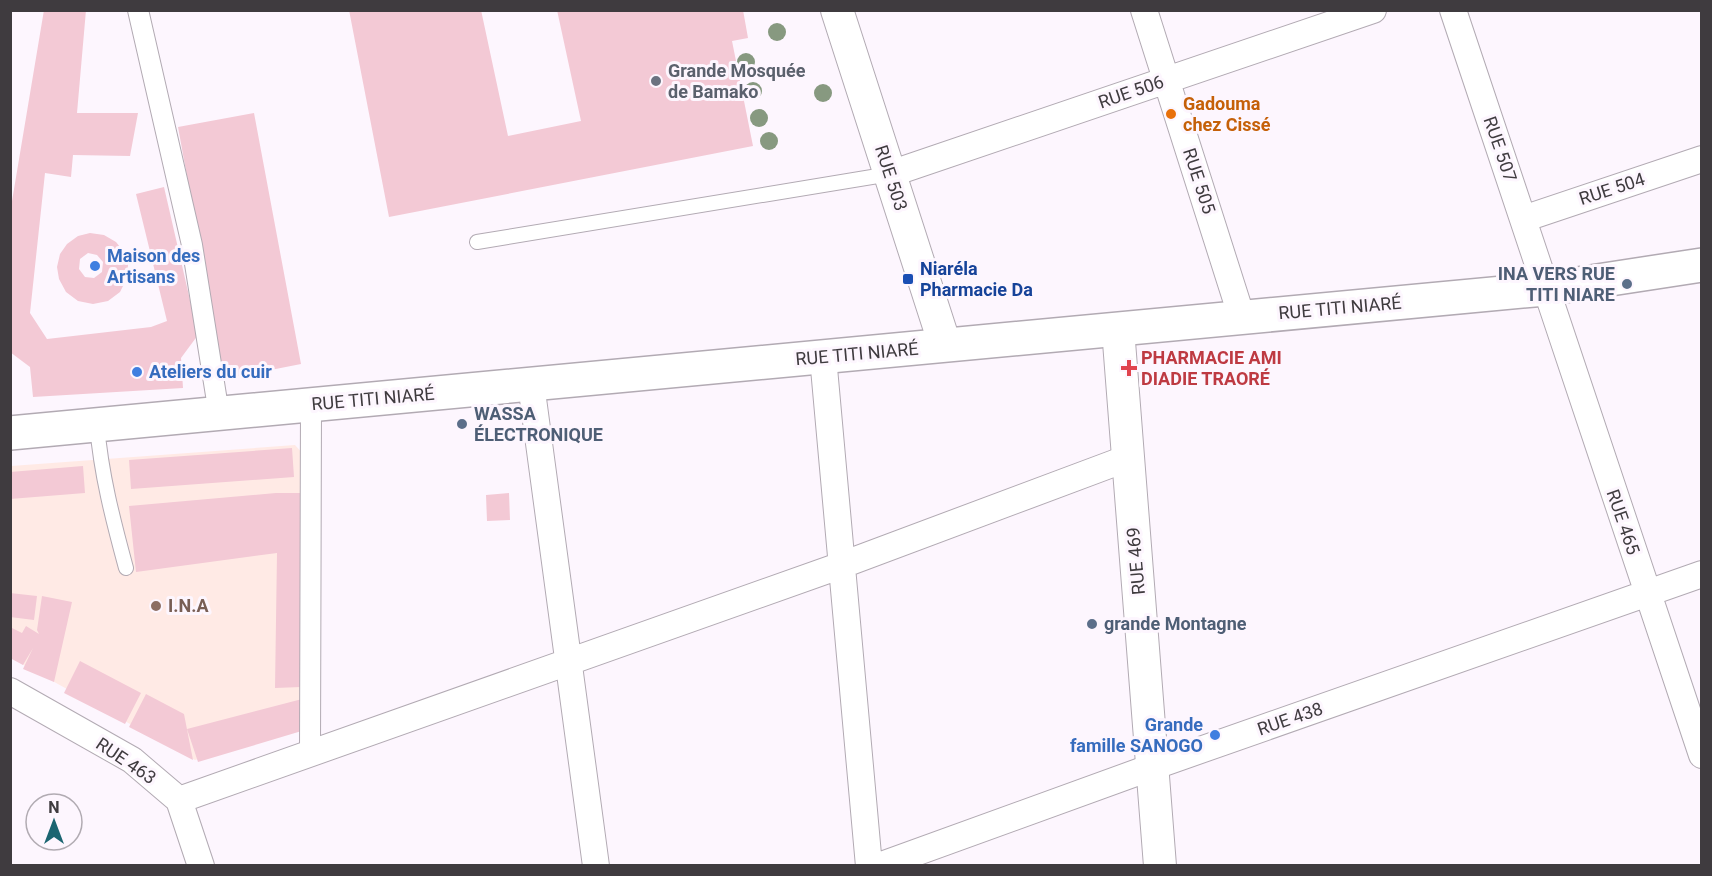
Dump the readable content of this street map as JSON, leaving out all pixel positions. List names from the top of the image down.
{
  "streets": {
    "main road": ["RUE TITI NIARÉ"],
    "street": [
      "RUE 506",
      "RUE 507",
      "RUE 503",
      "RUE 505",
      "RUE 504",
      "RUE 465",
      "RUE 469",
      "RUE 438",
      "RUE 463"
    ]
  },
  "crossings": [
    ["RUE 506", "RUE 503"],
    ["RUE 506", "RUE 505"],
    ["RUE 507", "RUE 504"],
    ["RUE 507", "RUE TITI NIARÉ"],
    ["RUE 507", "RUE 465"],
    ["RUE 503", "RUE TITI NIARÉ"],
    ["RUE 505", "RUE TITI NIARÉ"],
    ["RUE TITI NIARÉ", "RUE 465"],
    ["RUE TITI NIARÉ", "RUE 469"],
    ["RUE 465", "RUE 438"],
    ["RUE 469", "RUE 438"]
  ],
  "places": {
    "other": [
      "Grande Mosquée de Bamako",
      "Gadouma chez Cissé",
      "Maison des Artisans",
      "INA VERS RUE TITI NIARE",
      "Ateliers du cuir",
      "WASSA ÉLECTRONIQUE",
      "I.N.A",
      "grande Montagne",
      "Grande famille SANOGO"
    ],
    "transit": ["Niaréla Pharmacie Da"],
    "health": ["PHARMACIE AMI DIADIE TRAORÉ"]
  },
  "north": "top"
}
